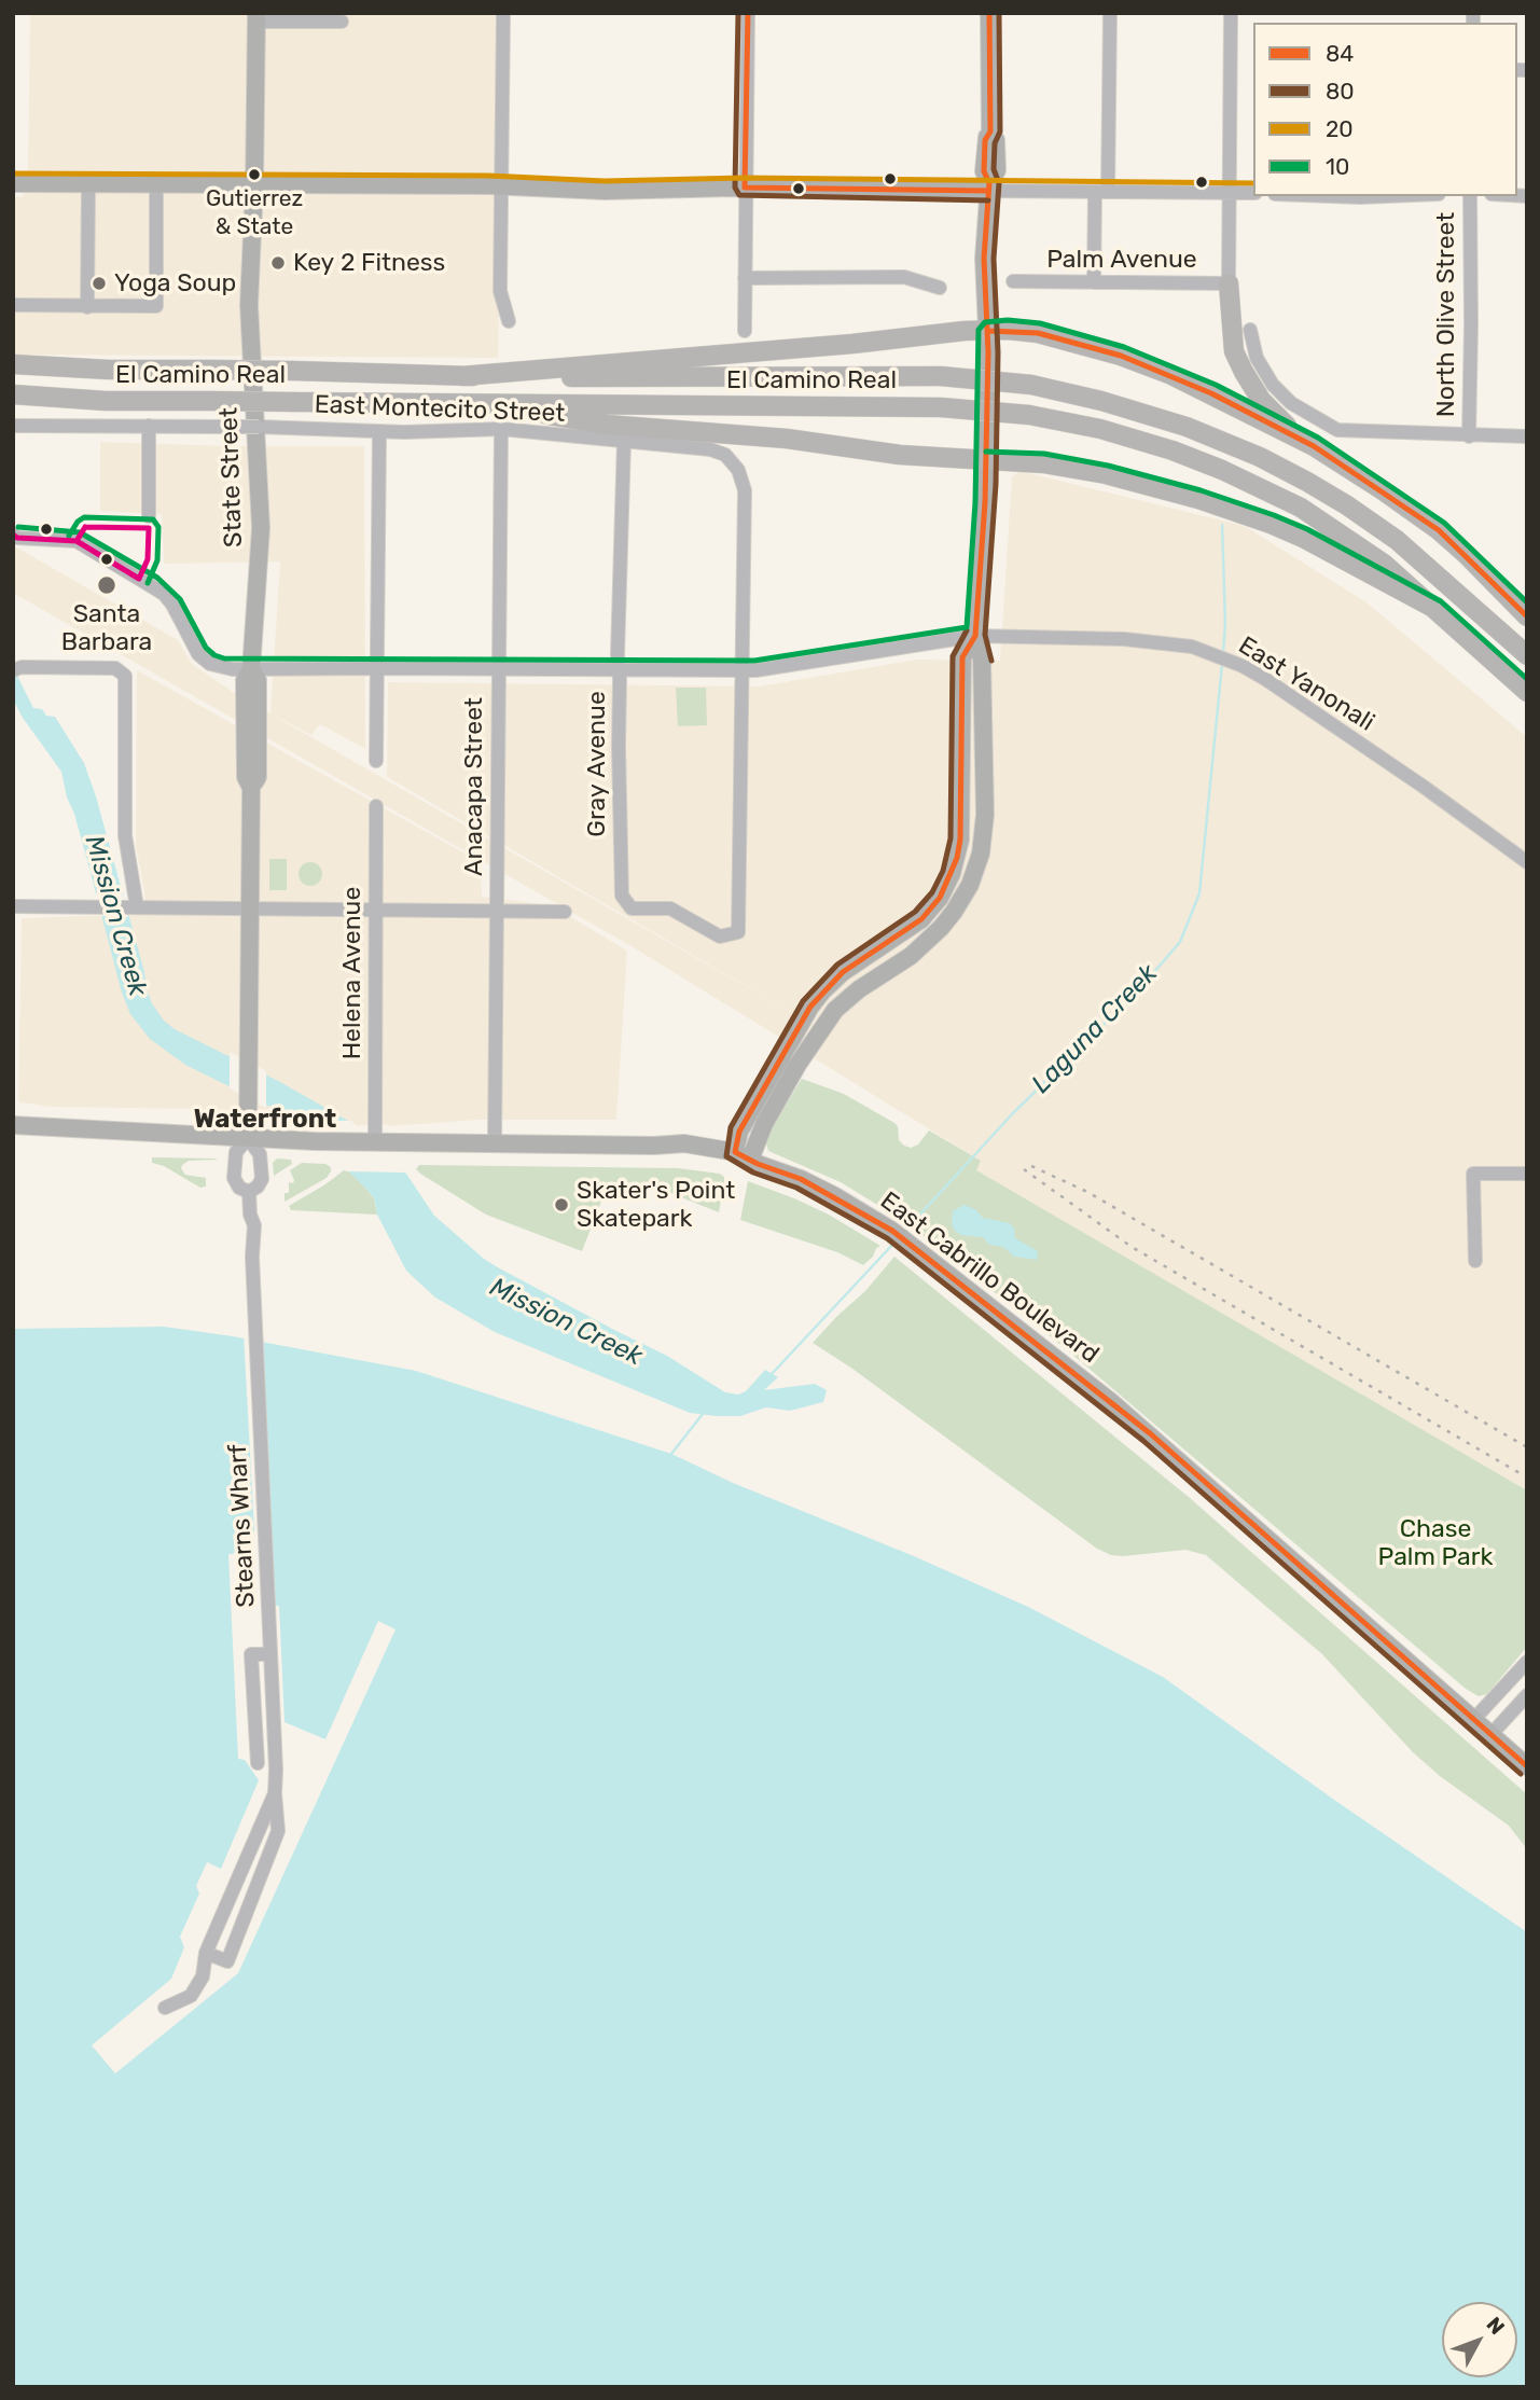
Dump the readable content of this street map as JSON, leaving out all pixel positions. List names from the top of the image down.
{
  "streets": {
    "highway": ["El Camino Real"],
    "main road": ["State Street", "East Cabrillo Boulevard"],
    "street": [
      "Palm Avenue",
      "North Olive Street",
      "East Montecito Street",
      "East Yanonali",
      "Gray Avenue",
      "Anacapa Street",
      "Helena Avenue",
      "Stearns Wharf"
    ]
  },
  "crossings": [
    ["East Montecito Street", "East Yanonali"],
    ["East Montecito Street", "Gray Avenue"],
    ["East Montecito Street", "Anacapa Street"],
    ["State Street", "East Yanonali"],
    ["State Street", "East Cabrillo Boulevard"],
    ["State Street", "Stearns Wharf"],
    ["East Yanonali", "Gray Avenue"],
    ["East Yanonali", "Anacapa Street"],
    ["Anacapa Street", "East Cabrillo Boulevard"],
    ["Helena Avenue", "East Cabrillo Boulevard"],
    ["East Cabrillo Boulevard", "Stearns Wharf"]
  ],
  "districts": ["Waterfront"],
  "water": ["Mission Creek", "Laguna Creek"],
  "parks": ["Chase Palm Park"],
  "places": [
    "Gutierrez & State",
    "Key 2 Fitness",
    "Yoga Soup",
    "Santa Barbara",
    "Skater's Point Skatepark"
  ],
  "lines": [
    "transit line 84",
    "transit line 80",
    "transit line 20",
    "transit line 10"
  ],
  "legend": [
    "84",
    "80",
    "20",
    "10"
  ],
  "north": "top right"
}
